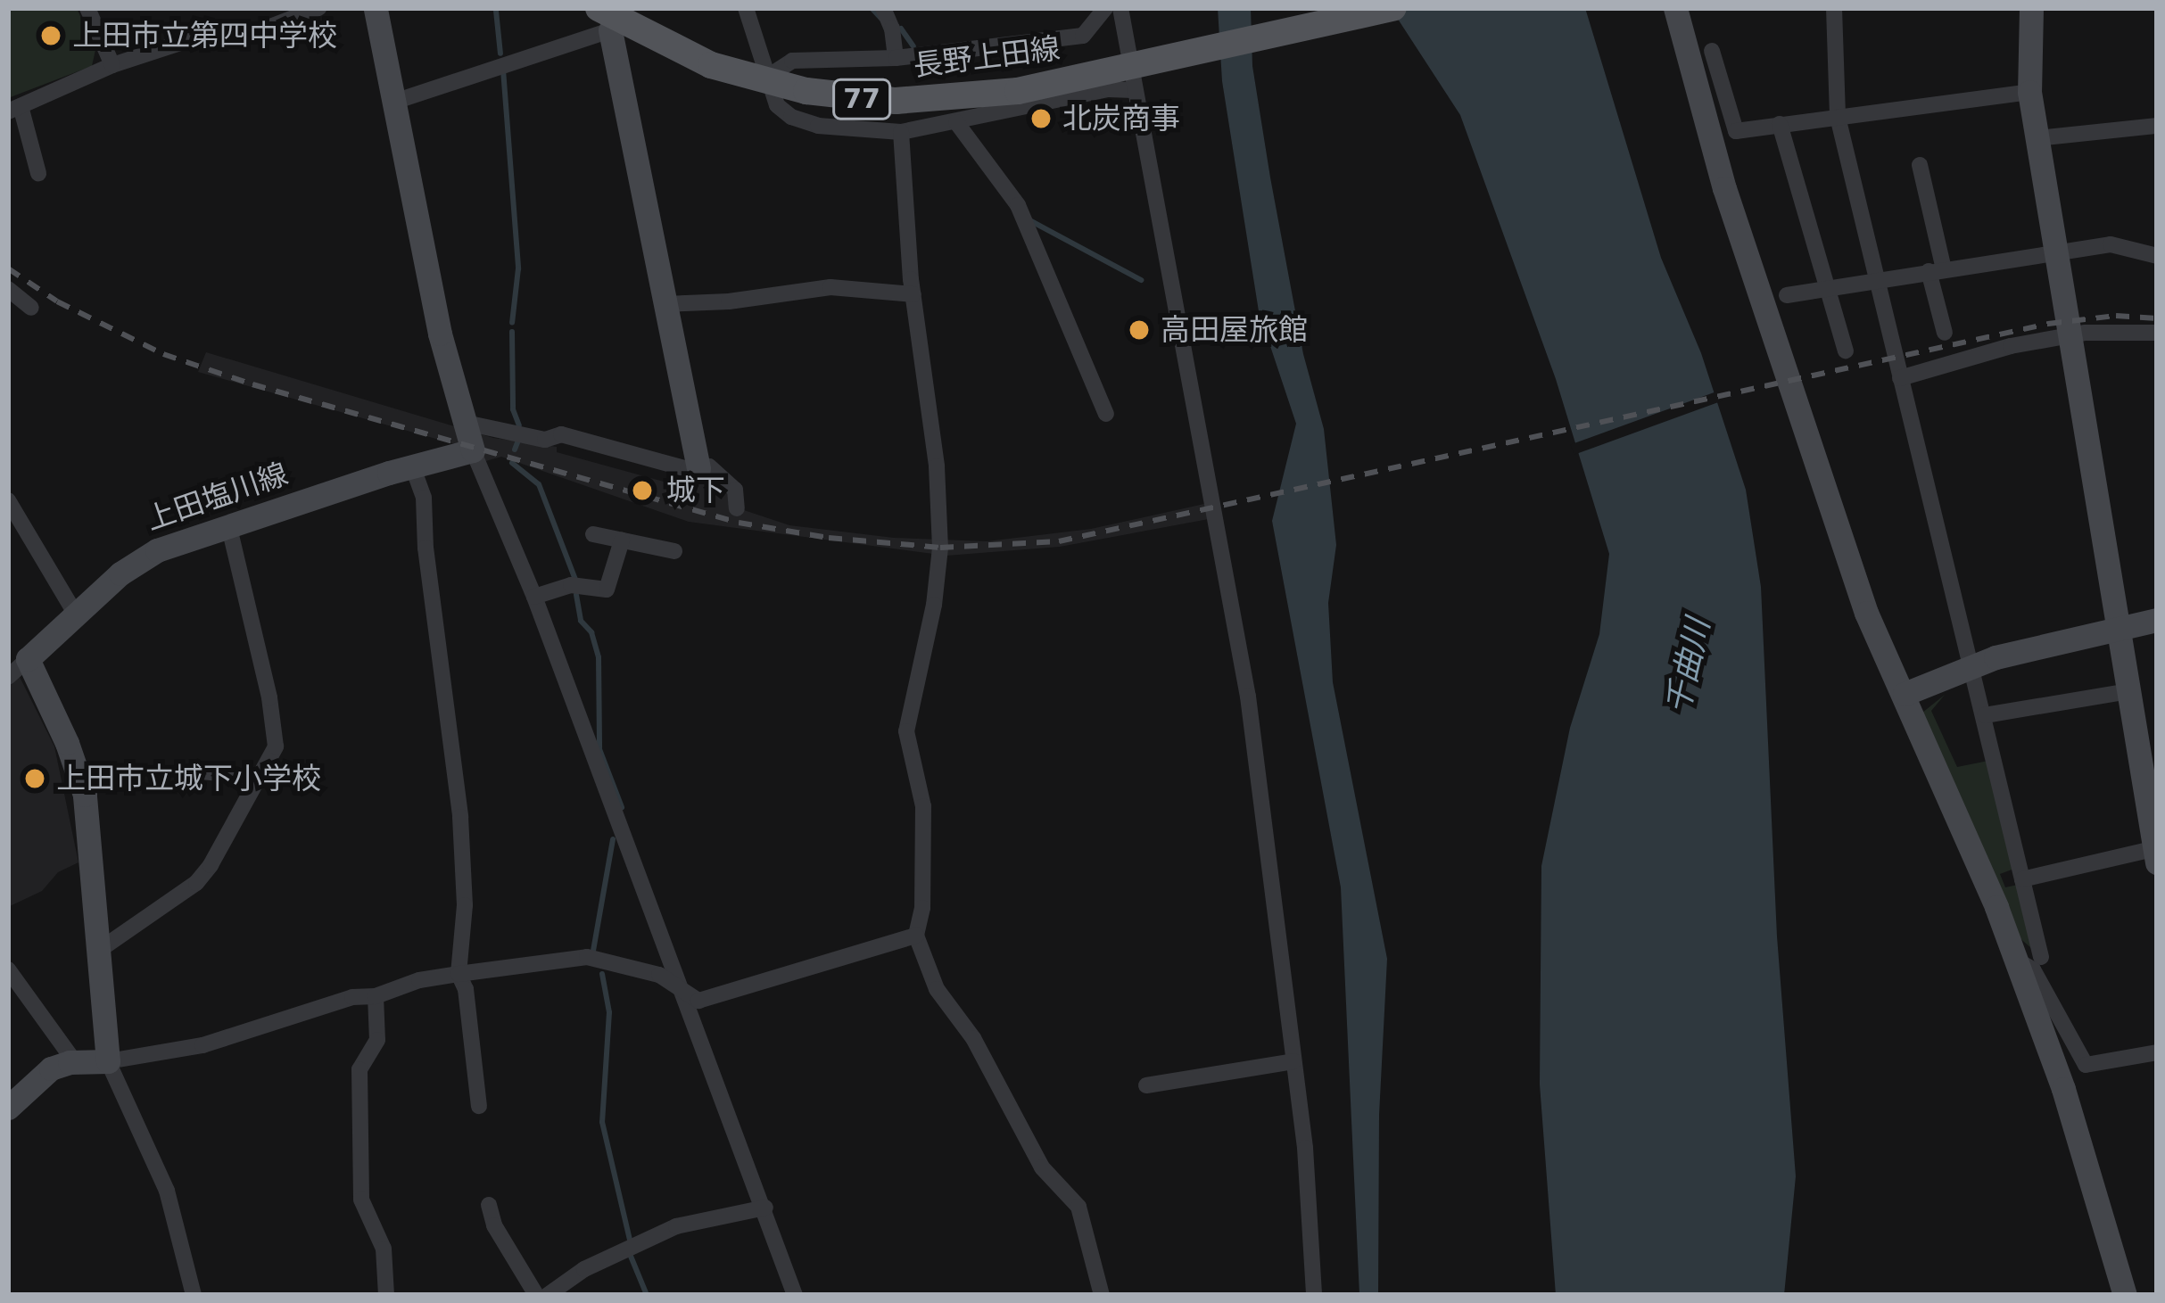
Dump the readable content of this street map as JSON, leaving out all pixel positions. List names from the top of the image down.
{
  "streets": {
    "main road": ["長野上田線", "77"],
    "street": ["上田塩川線"]
  },
  "water": ["千曲川"],
  "places": [
    "上田市立第四中学校",
    "北炭商事",
    "高田屋旅館",
    "城下",
    "上田市立城下小学校"
  ]
}
